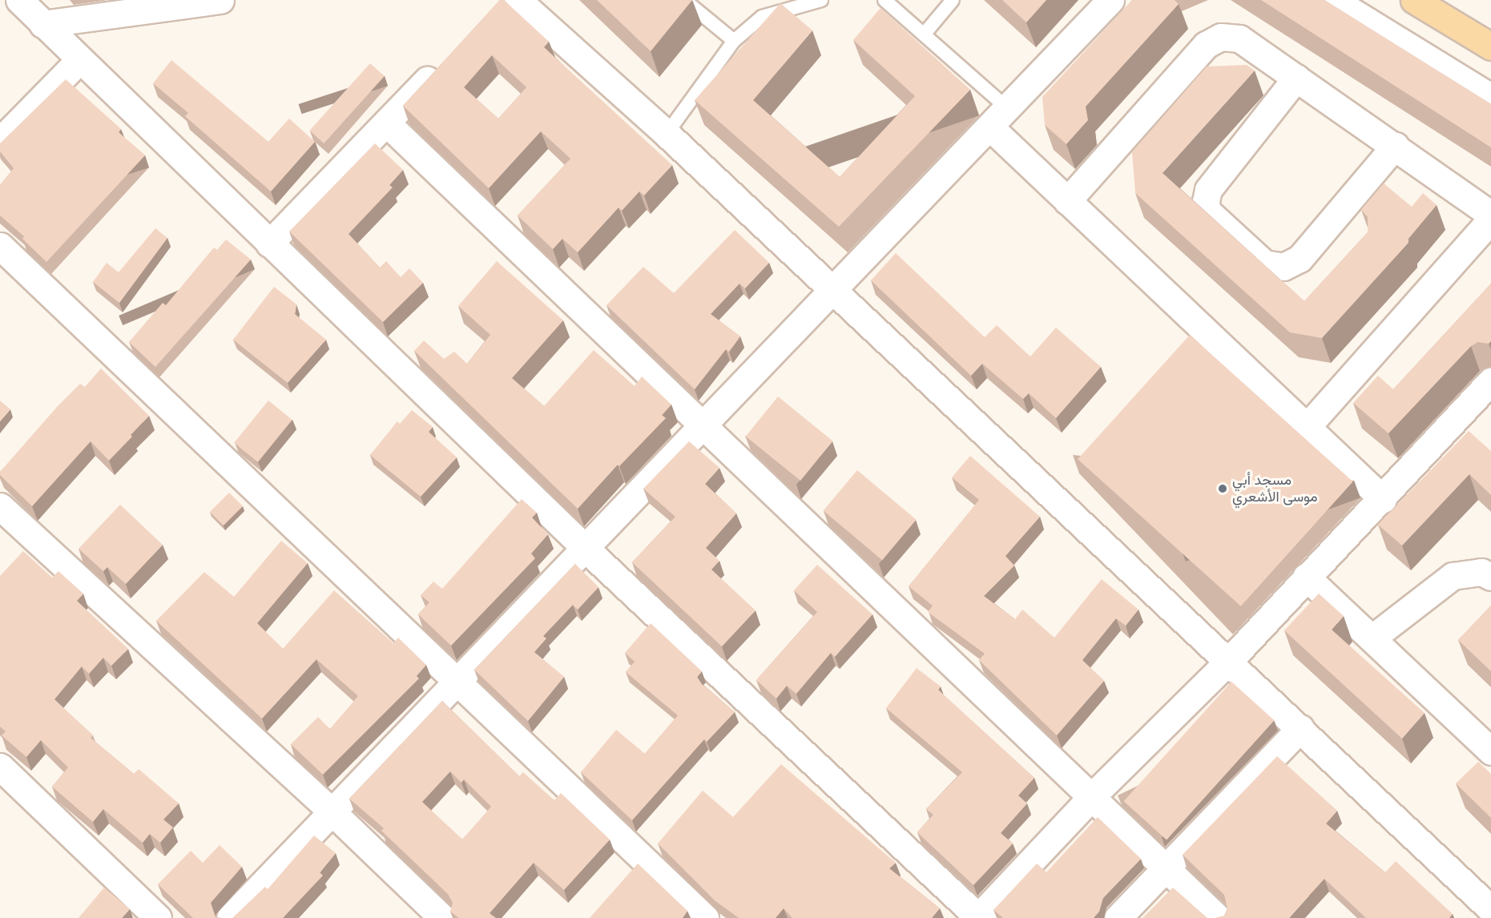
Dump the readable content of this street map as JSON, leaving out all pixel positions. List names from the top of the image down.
{
  "places": ["مسجد أبي موسى الأشعري"]
}
